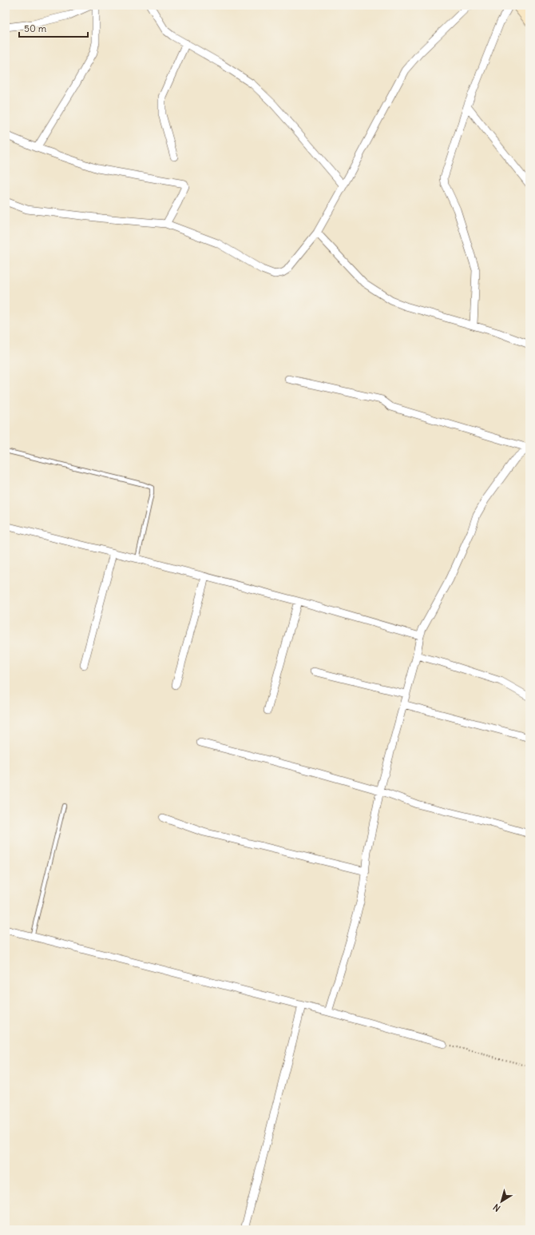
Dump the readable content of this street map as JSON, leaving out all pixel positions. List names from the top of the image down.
{
  "scale_bar": "50 m",
  "north": "bottom left"
}
